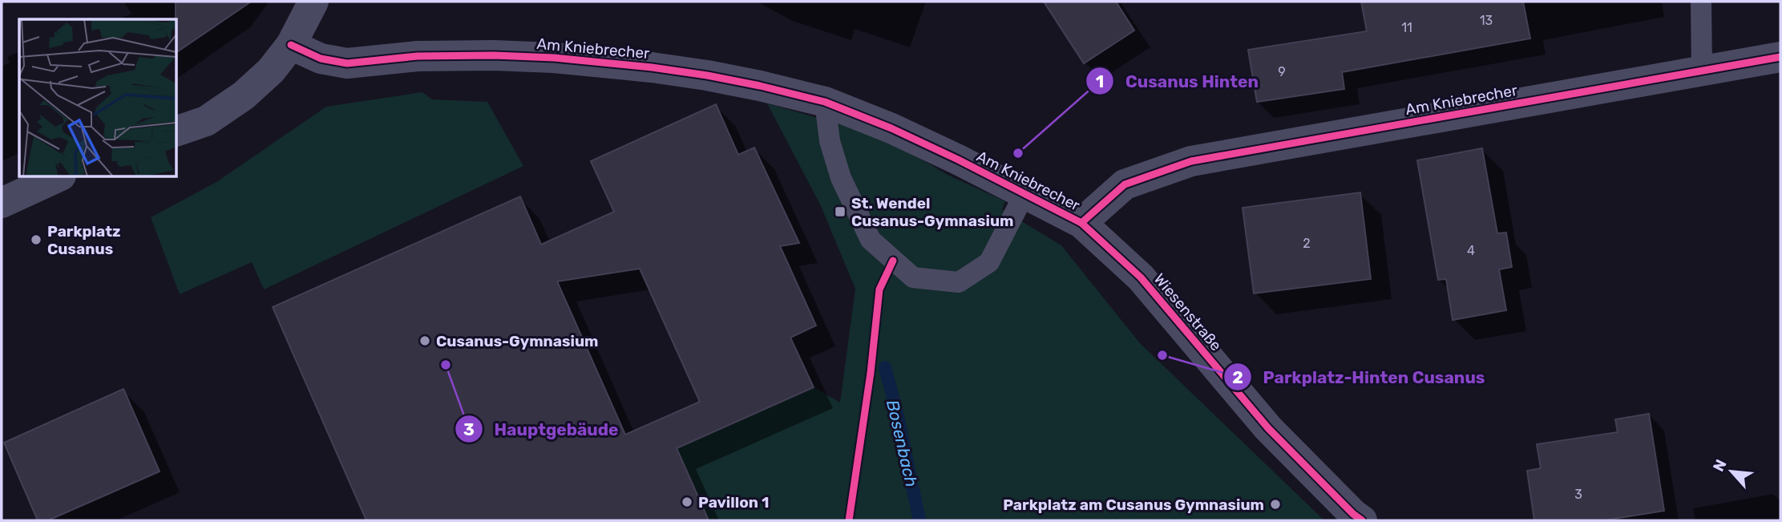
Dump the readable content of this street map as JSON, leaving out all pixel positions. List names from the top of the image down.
{
  "streets": {
    "street": ["Am Kniebrecher", "Wiesenstraße"]
  },
  "crossings": [
    ["Am Kniebrecher", "Wiesenstraße"]
  ],
  "water": ["Bosenbach"],
  "places": {
    "other": [
      "Cusanus Hinten",
      "Parkplatz Cusanus",
      "Cusanus-Gymnasium",
      "Parkplatz-Hinten Cusanus",
      "Hauptgebäude",
      "Pavillon 1",
      "Parkplatz am Cusanus Gymnasium"
    ],
    "transit": ["St. Wendel Cusanus-Gymnasium"]
  },
  "house_numbers": [
    "13",
    "11",
    "9",
    "2",
    "4",
    "3"
  ],
  "north": "top left"
}
